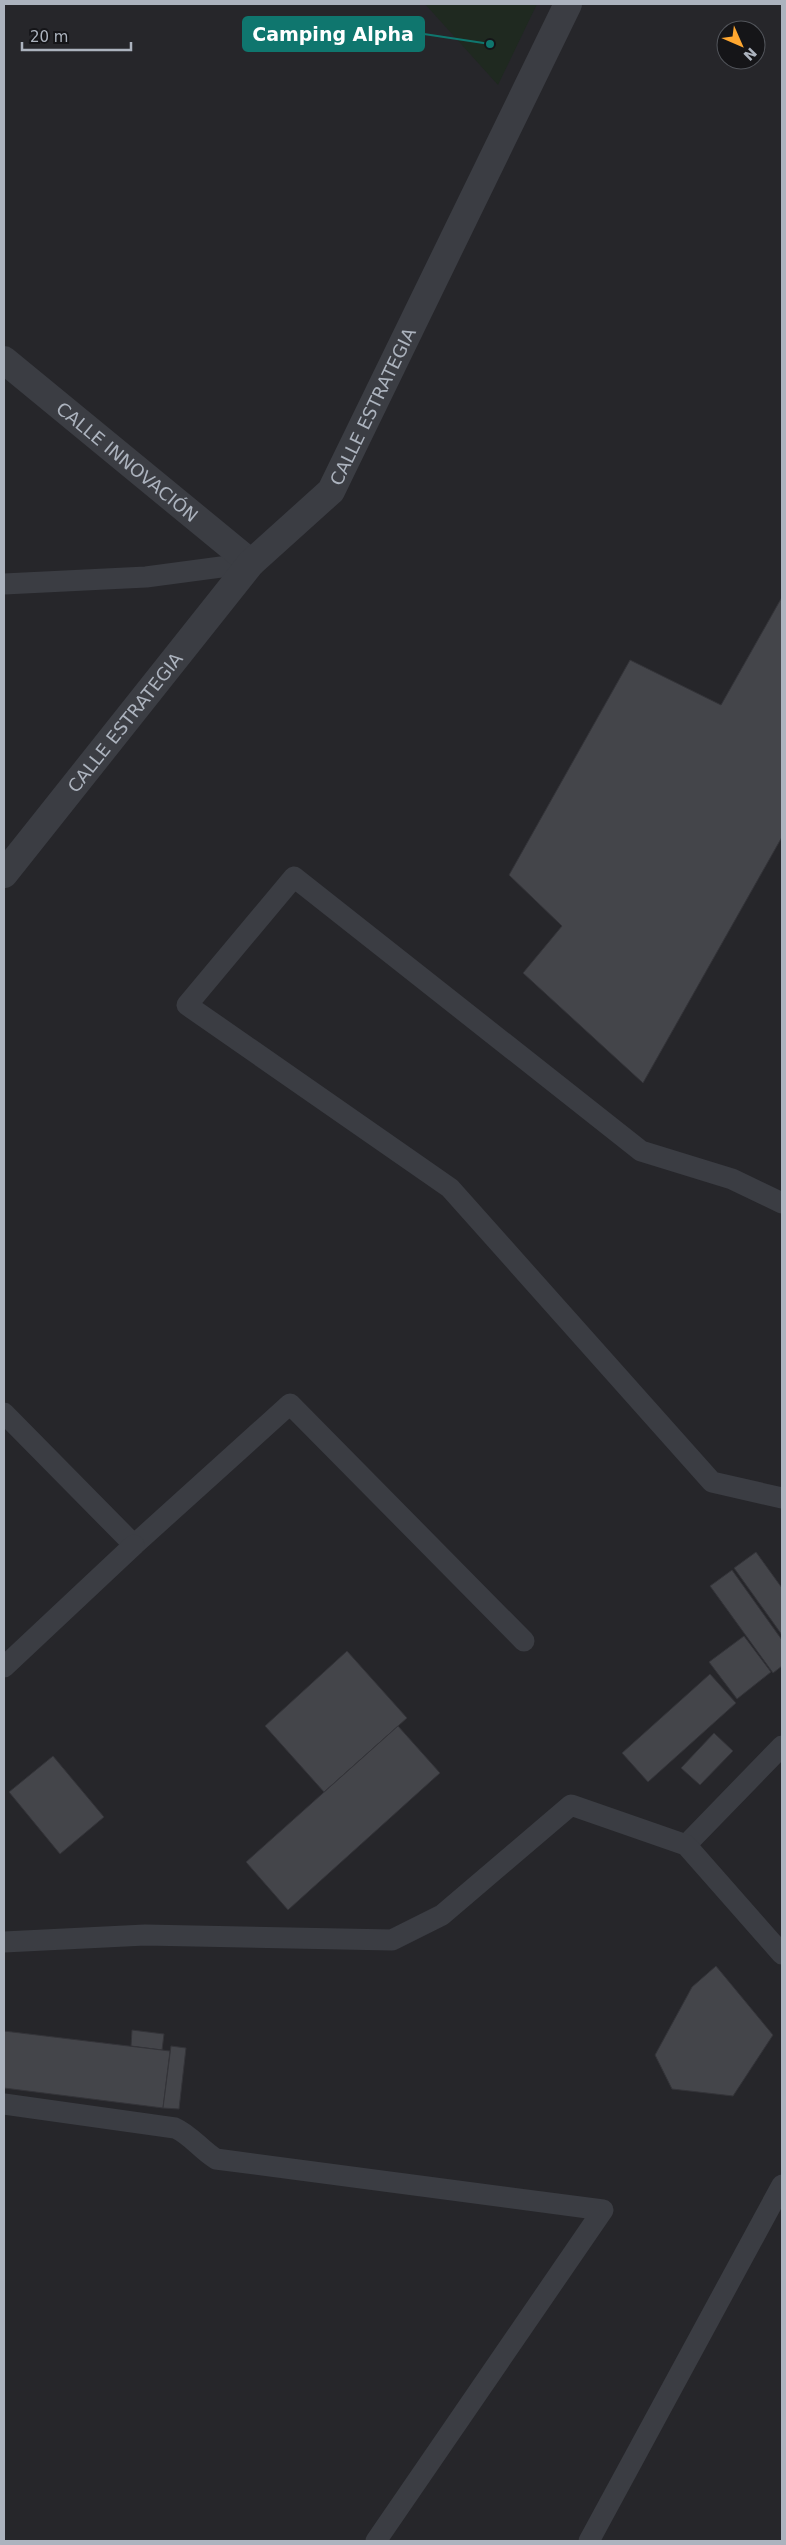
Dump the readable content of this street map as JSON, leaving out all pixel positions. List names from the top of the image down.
{
  "streets": {
    "street": ["CALLE ESTRATEGIA", "CALLE INNOVACIÓN"]
  },
  "crossings": [
    ["CALLE ESTRATEGIA", "CALLE INNOVACIÓN"]
  ],
  "places": ["Camping Alpha"],
  "scale_bar": "20 m",
  "north": "bottom right"
}
